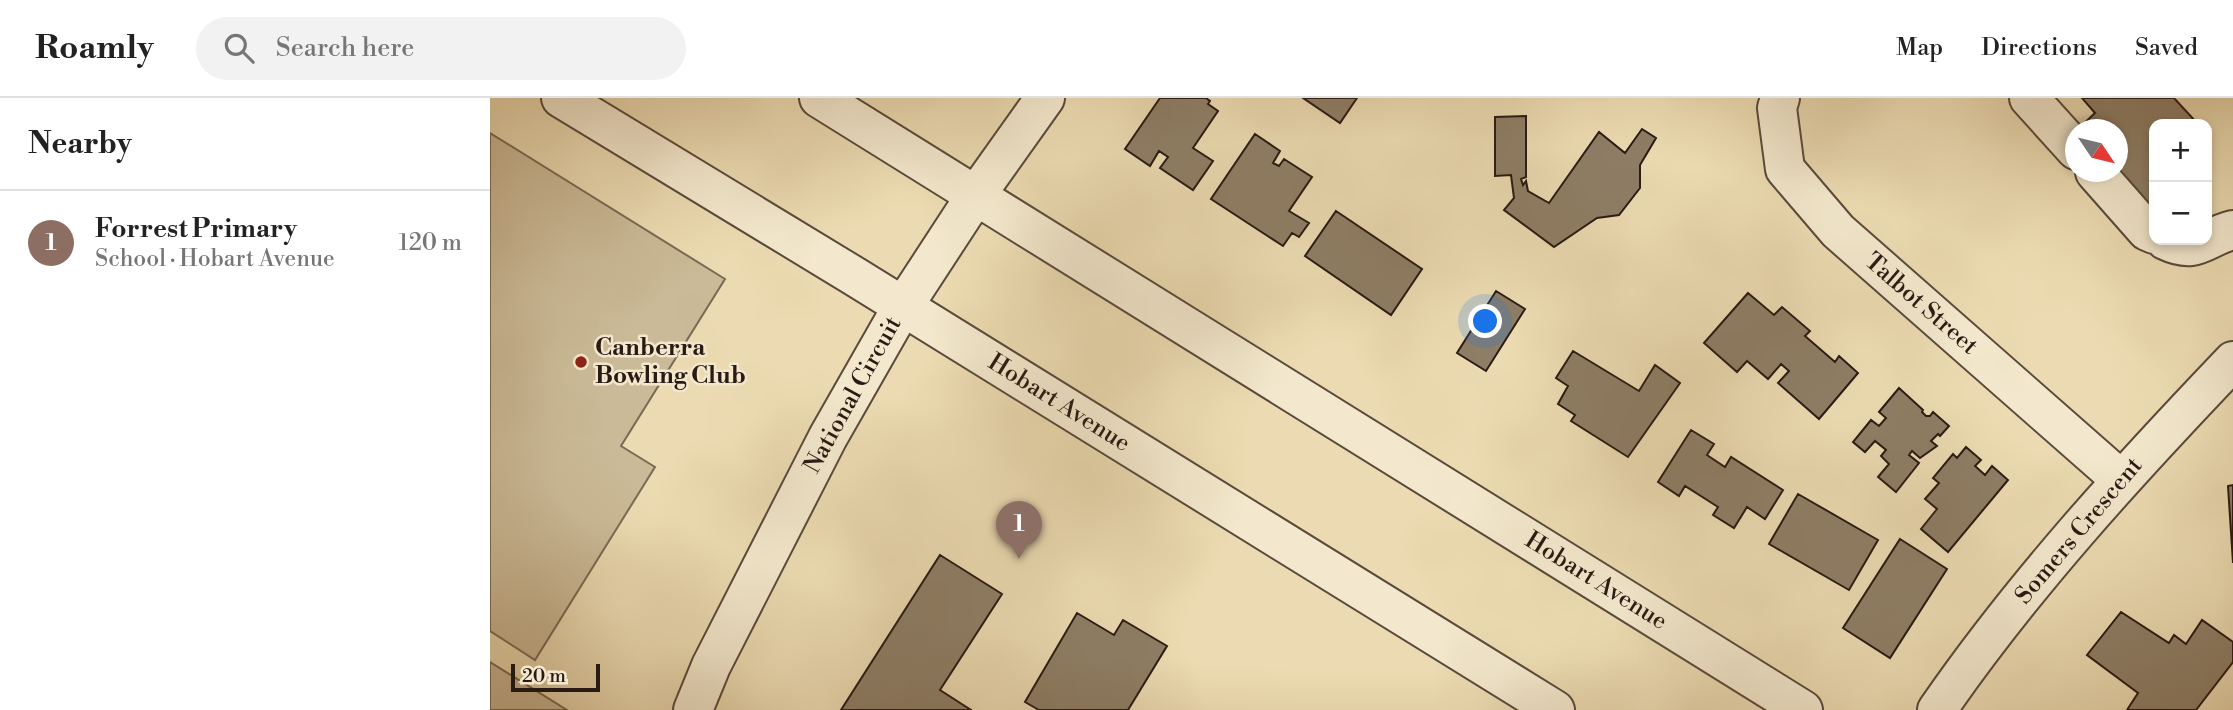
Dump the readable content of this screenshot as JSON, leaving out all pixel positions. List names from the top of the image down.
{
  "streets": {
    "street": [
      "Talbot Street",
      "National Circuit",
      "Hobart Avenue",
      "Somers Crescent"
    ]
  },
  "crossings": [
    ["Talbot Street", "Somers Crescent"],
    ["National Circuit", "Hobart Avenue"]
  ],
  "places": ["Canberra Bowling Club"],
  "scale_bar": "20 m",
  "north": "bottom right",
  "page": {
    "header": "Roamly",
    "search": "Search here",
    "nav": ["Map", "Directions", "Saved"],
    "heading": "Nearby",
    "map_buttons": ["+", "−"],
    "list": [
      {
        "mark": "1",
        "name": "Forrest Primary",
        "note": "School · Hobart Avenue",
        "value": "120 m"
      }
    ],
    "pins": "1",
    "scale": "20 m"
  }
}
